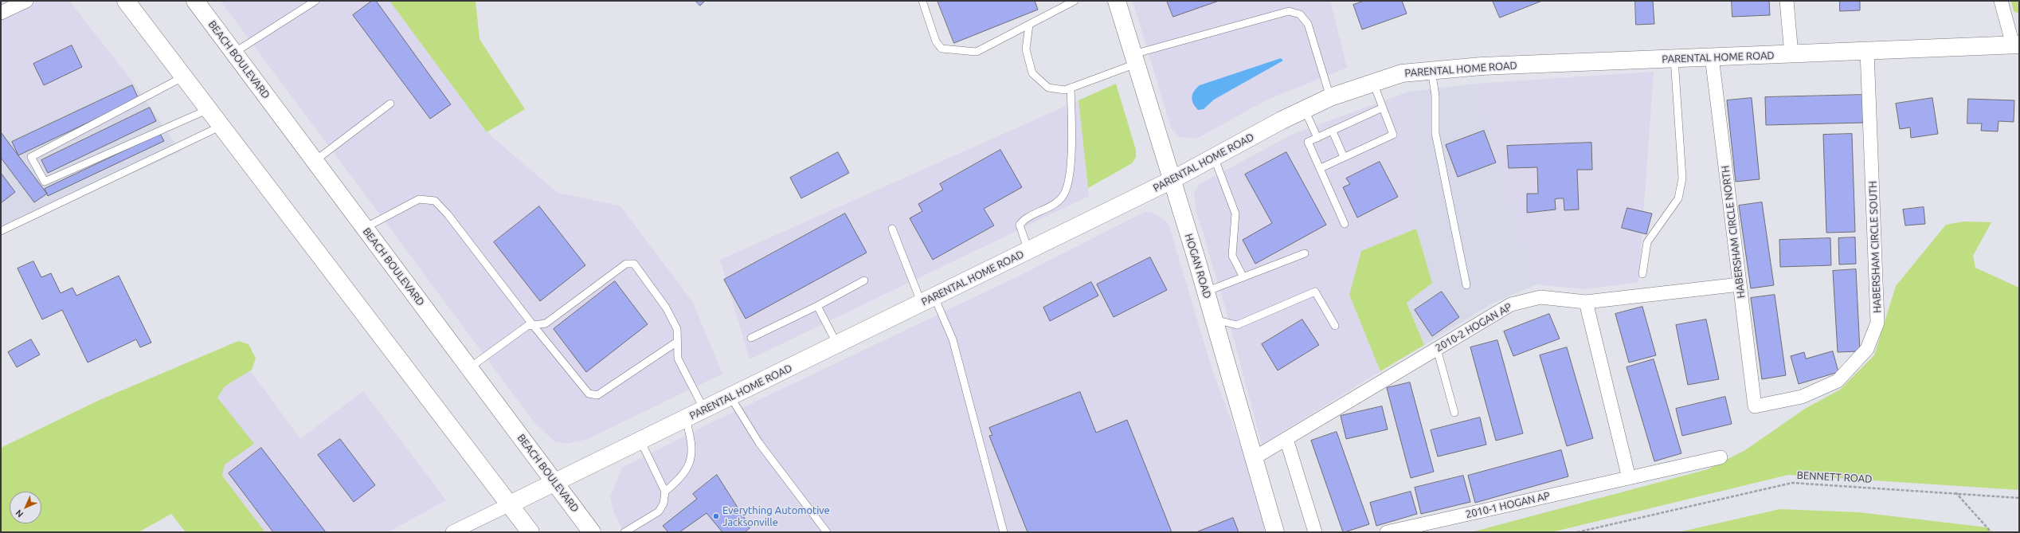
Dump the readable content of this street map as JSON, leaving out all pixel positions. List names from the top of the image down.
{
  "streets": {
    "main road": ["PARENTAL HOME ROAD", "BEACH BOULEVARD", "HOGAN ROAD"],
    "street": [
      "HABERSHAM CIRCLE NORTH",
      "HABERSHAM CIRCLE SOUTH",
      "2010-2 HOGAN AP",
      "2010-1 HOGAN AP"
    ],
    "path": ["BENNETT ROAD"]
  },
  "crossings": [
    ["PARENTAL HOME ROAD", "BEACH BOULEVARD"],
    ["PARENTAL HOME ROAD", "HABERSHAM CIRCLE NORTH"],
    ["PARENTAL HOME ROAD", "HABERSHAM CIRCLE SOUTH"],
    ["PARENTAL HOME ROAD", "HOGAN ROAD"],
    ["HABERSHAM CIRCLE NORTH", "HABERSHAM CIRCLE SOUTH"],
    ["HABERSHAM CIRCLE NORTH", "2010-2 HOGAN AP"],
    ["HOGAN ROAD", "2010-2 HOGAN AP"]
  ],
  "places": ["Everything Automotive Jacksonville"],
  "north": "bottom left"
}
